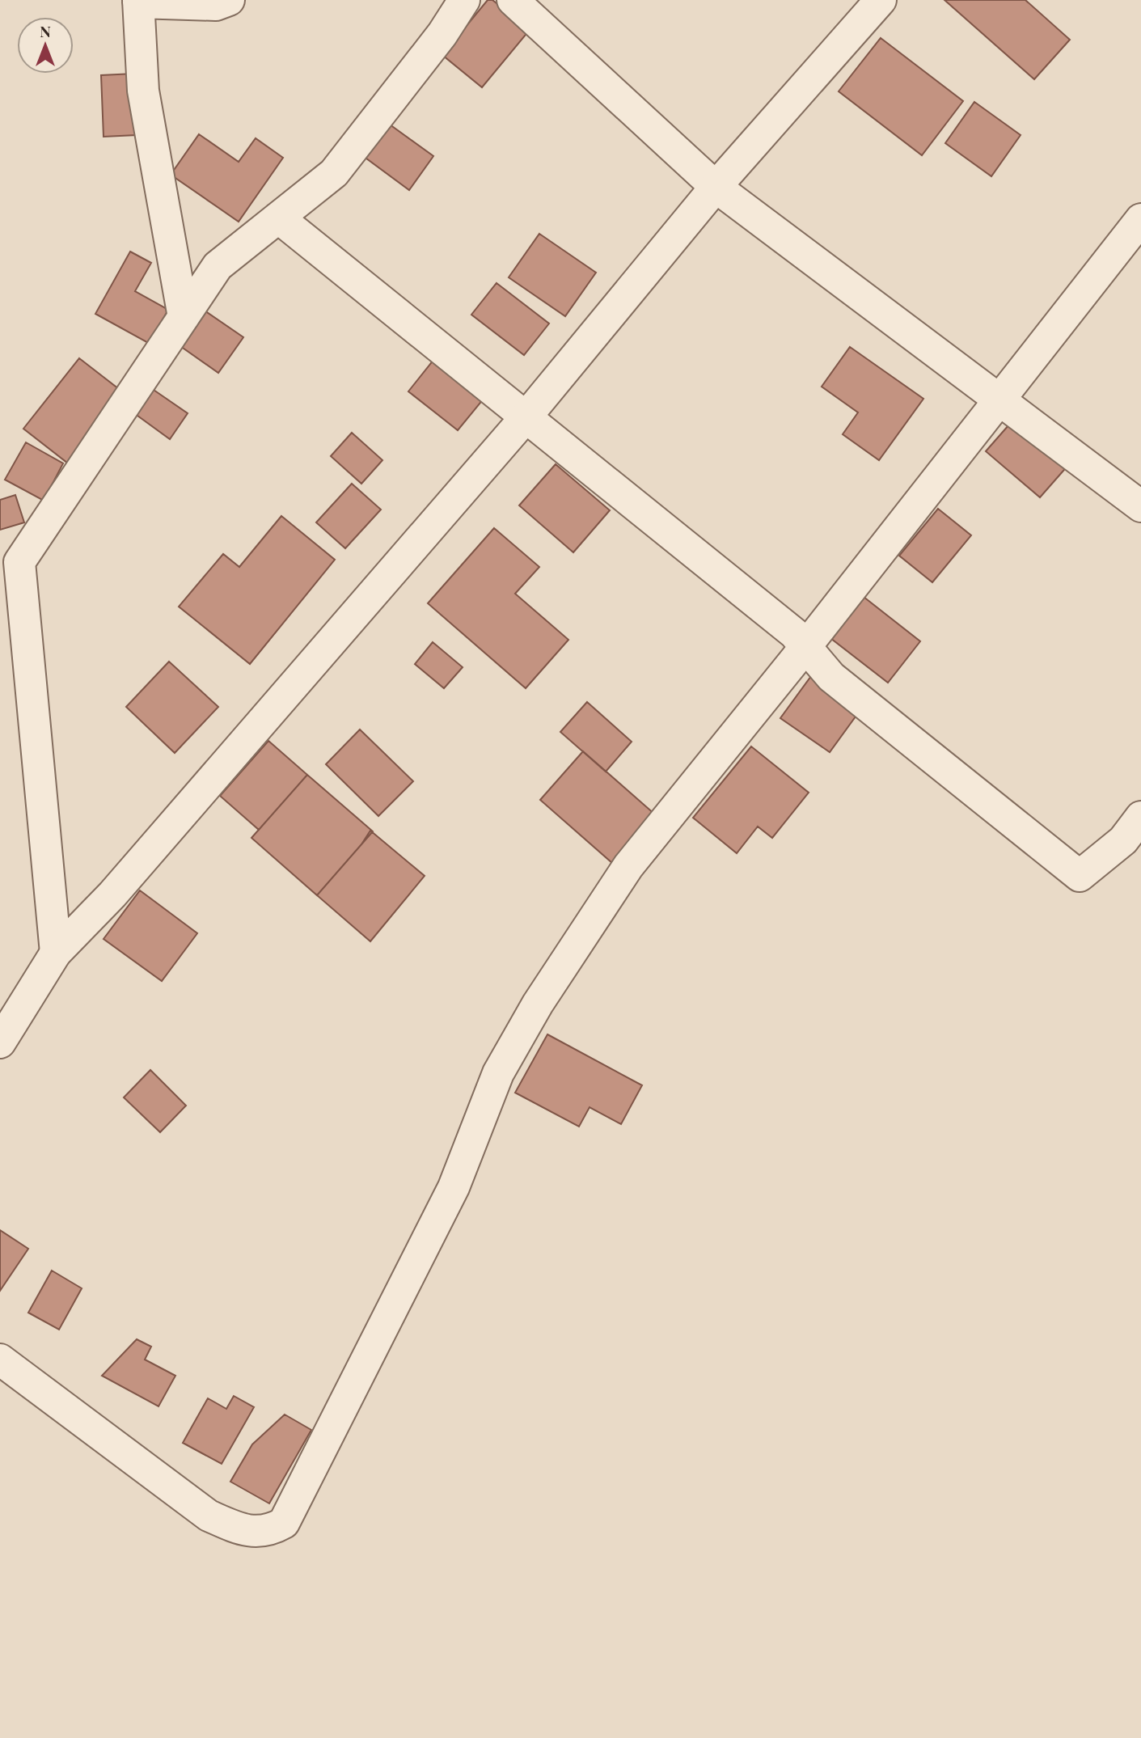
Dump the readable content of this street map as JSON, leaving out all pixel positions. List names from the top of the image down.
{
  "north": "top"
}
